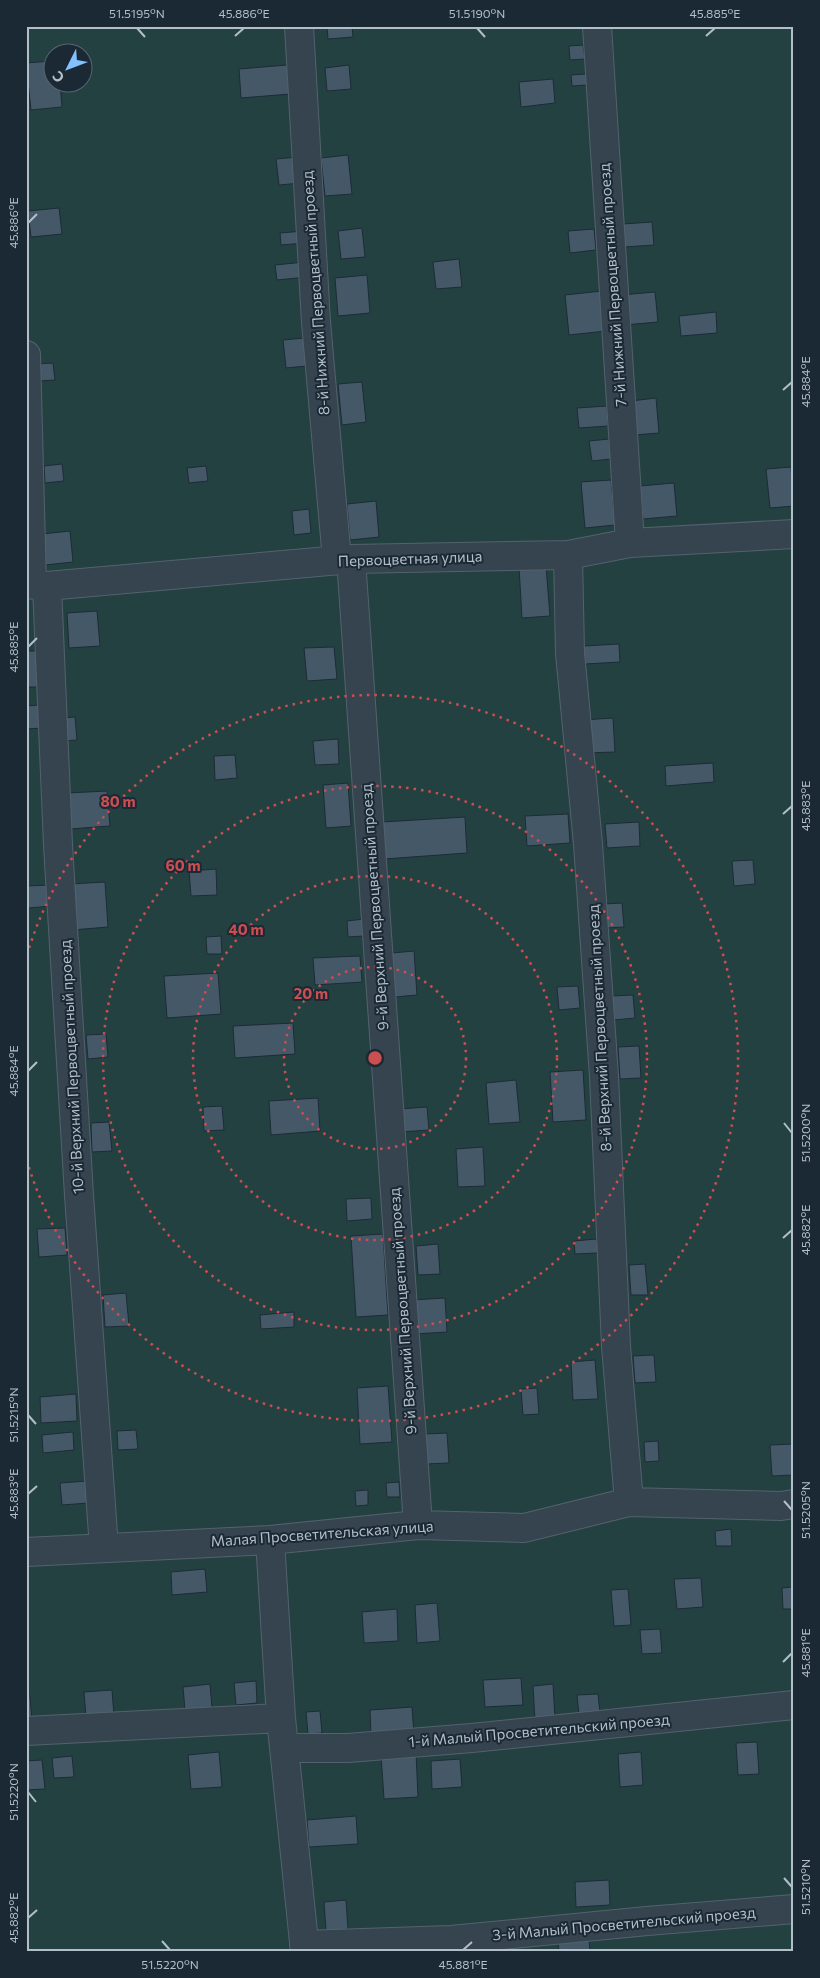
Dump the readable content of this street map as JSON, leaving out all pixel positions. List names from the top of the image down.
{
  "streets": {
    "lane": [
      "7-й Нижний Первоцветный проезд",
      "8-й Нижний Первоцветный проезд",
      "Первоцветная улица",
      "9-й Верхний Первоцветный проезд",
      "8-й Верхний Первоцветный проезд",
      "10-й Верхний Первоцветный проезд",
      "Малая Просветительская улица",
      "1-й Малый Просветительский проезд",
      "3-й Малый Просветительский проезд"
    ]
  },
  "crossings": [
    ["7-й Нижний Первоцветный проезд", "Первоцветная улица"],
    ["8-й Нижний Первоцветный проезд", "Первоцветная улица"],
    ["8-й Нижний Первоцветный проезд", "9-й Верхний Первоцветный проезд"],
    ["Первоцветная улица", "9-й Верхний Первоцветный проезд"],
    ["Первоцветная улица", "8-й Верхний Первоцветный проезд"],
    ["Первоцветная улица", "10-й Верхний Первоцветный проезд"],
    ["9-й Верхний Первоцветный проезд", "Малая Просветительская улица"],
    ["8-й Верхний Первоцветный проезд", "Малая Просветительская улица"],
    ["10-й Верхний Первоцветный проезд", "Малая Просветительская улица"]
  ],
  "north": "bottom left",
  "coordinates": [
    "51.5195°N",
    "45.886°E",
    "51.5190°N",
    "45.885°E",
    "45.884°E",
    "45.883°E",
    "51.5200°N",
    "45.882°E",
    "51.5215°N",
    "51.5205°N",
    "45.881°E",
    "51.5220°N",
    "51.5210°N"
  ],
  "rings": [
    "80 m",
    "60 m",
    "40 m",
    "20 m"
  ]
}
